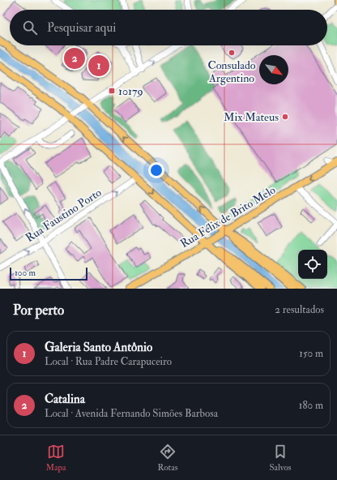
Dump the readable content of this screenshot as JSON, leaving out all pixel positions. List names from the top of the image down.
{
  "streets": {
    "main road": ["Rua Félix de Brito Melo"],
    "street": ["Rua Faustino Porto"]
  },
  "one_way": ["Rua Faustino Porto"],
  "places": {
    "other": ["Consulado Argentino", "Mix Mateus"],
    "transit": ["10179"]
  },
  "scale_bar": "100 m",
  "north": "bottom right",
  "page": {
    "search": "Pesquisar aqui",
    "pins": ["2", "1"],
    "scale": "100 m",
    "heading": ["Por perto", "2 resultados"],
    "list": [
      {
        "mark": "1",
        "name": "Galeria Santo Antônio",
        "note": "Local · Rua Padre Carapuceiro",
        "value": "150 m"
      },
      {
        "mark": "2",
        "name": "Catalina",
        "note": "Local · Avenida Fernando Simões Barbosa",
        "value": "180 m"
      }
    ],
    "nav": ["Mapa", "Rotas", "Salvos"]
  }
}
